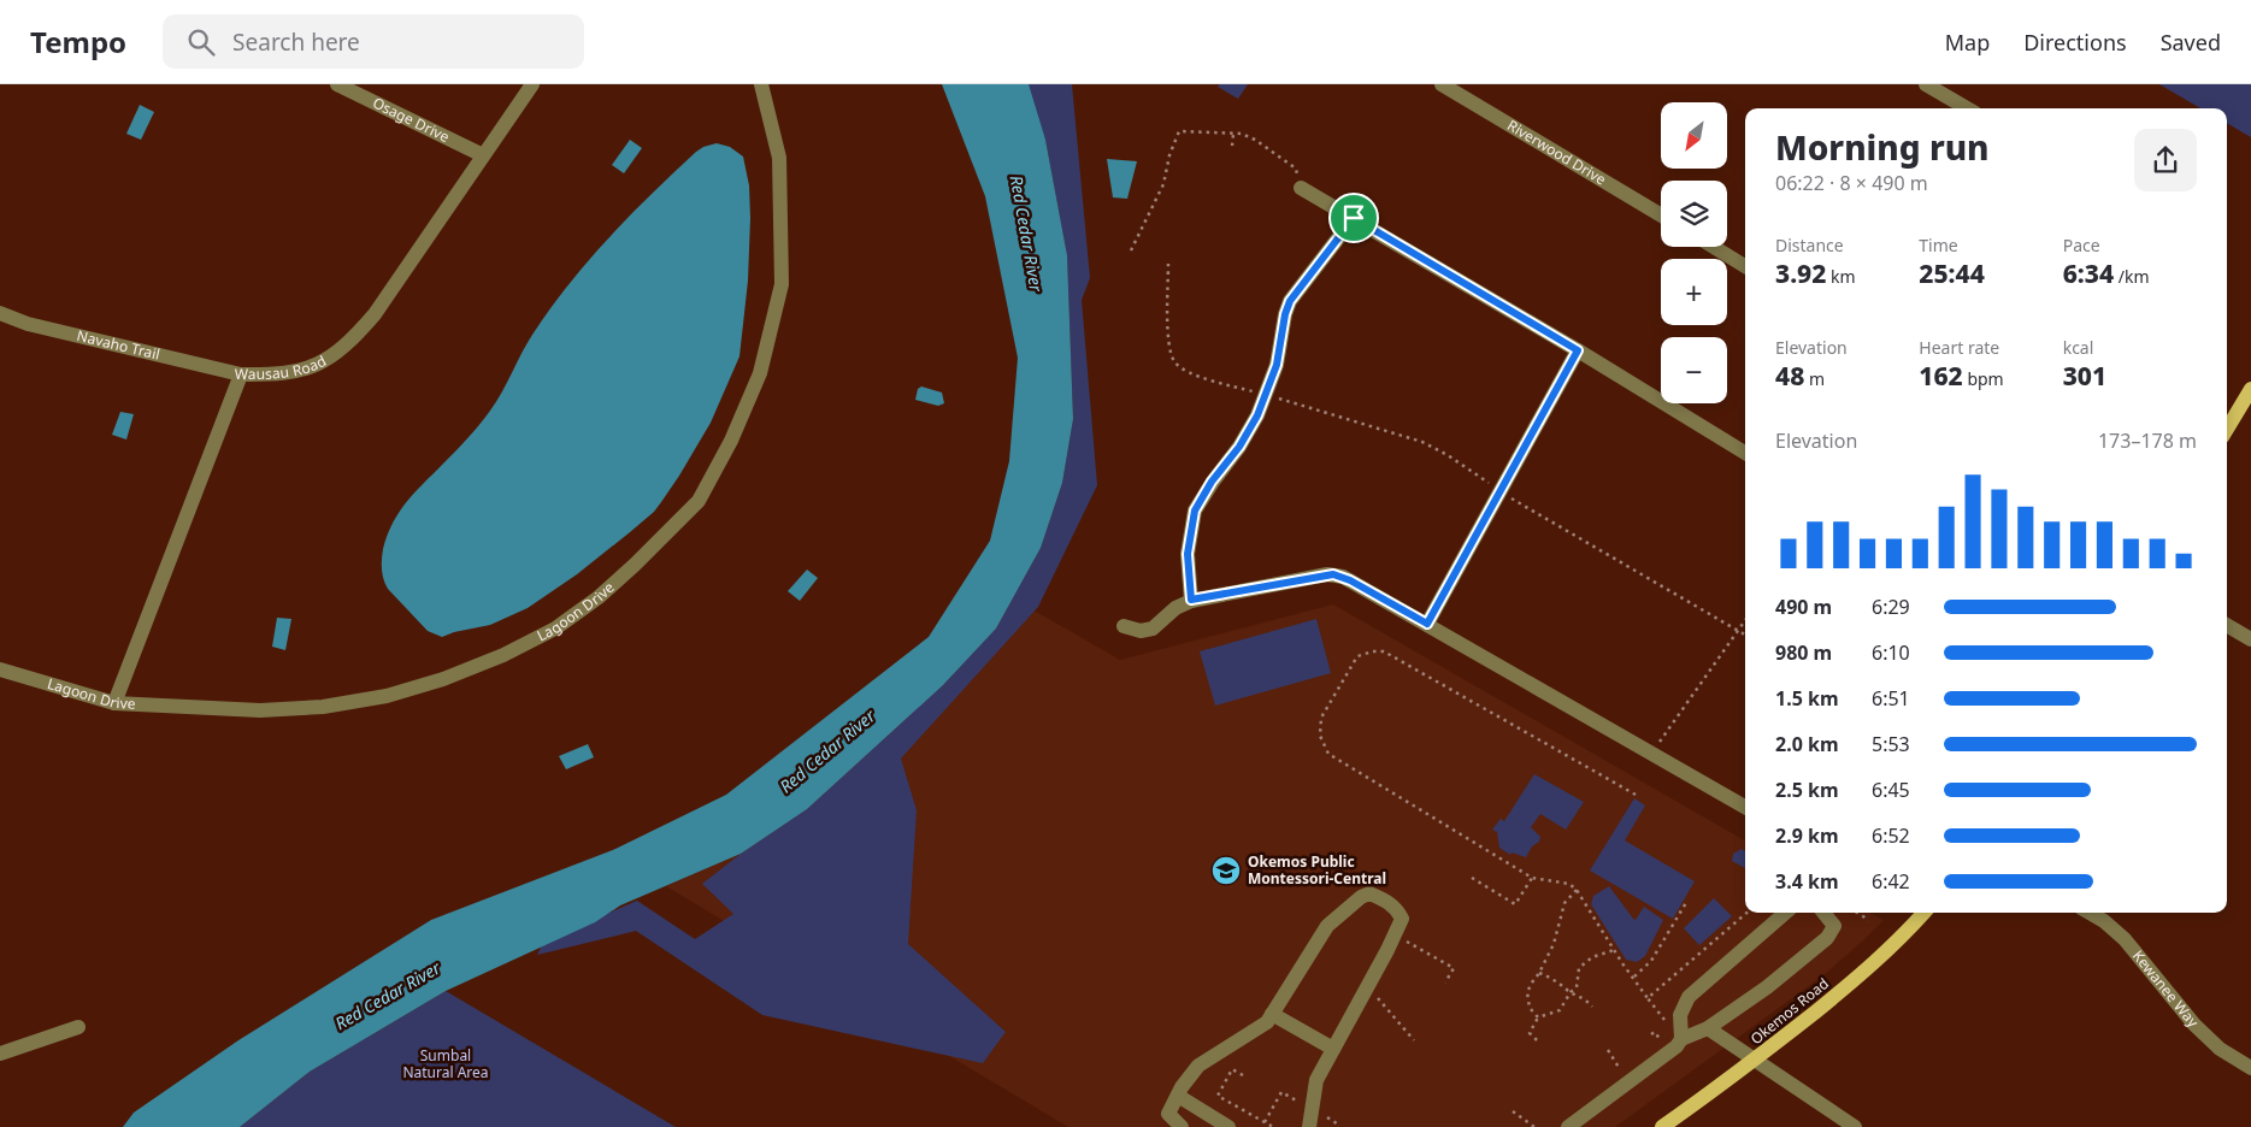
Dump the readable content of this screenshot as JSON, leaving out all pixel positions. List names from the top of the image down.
{
  "streets": {
    "main road": ["Okemos Road"],
    "street": [
      "Osage Drive",
      "Riverwood Drive",
      "Navaho Trail",
      "Wausau Road",
      "Lagoon Drive",
      "Kewanee Way"
    ]
  },
  "crossings": [
    ["Osage Drive", "Wausau Road"],
    ["Navaho Trail", "Wausau Road"],
    ["Wausau Road", "Lagoon Drive"]
  ],
  "water": ["Red Cedar River"],
  "parks": ["Sumbal Natural Area"],
  "places": {
    "school or university": ["Okemos Public Montessori-Central"]
  },
  "north": "bottom left",
  "page": {
    "header": "Tempo",
    "search": "Search here",
    "nav": ["Map", "Directions", "Saved"],
    "map_buttons": ["+", "−"],
    "heading": ["Morning run", "06:22 · 8 × 490 m"],
    "stats": [
      ["Distance", "3.92 km"],
      ["Time", "25:44"],
      ["Pace", "6:34 /km"],
      ["Elevation", "48 m"],
      ["Heart rate", "162 bpm"],
      ["kcal", "301"]
    ],
    "chart": ["Elevation", "173–178 m"],
    "list": [
      {
        "name": "490 m",
        "note": "6:29"
      },
      {
        "name": "980 m",
        "note": "6:10"
      },
      {
        "name": "1.5 km",
        "note": "6:51"
      },
      {
        "name": "2.0 km",
        "note": "5:53"
      },
      {
        "name": "2.5 km",
        "note": "6:45"
      },
      {
        "name": "2.9 km",
        "note": "6:52"
      },
      {
        "name": "3.4 km",
        "note": "6:42"
      }
    ]
  }
}
